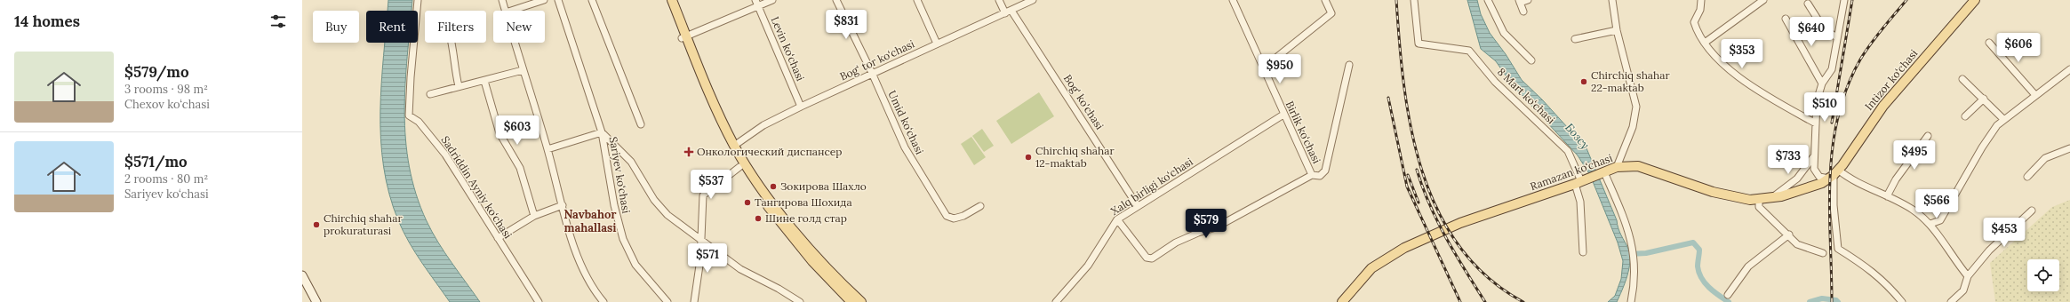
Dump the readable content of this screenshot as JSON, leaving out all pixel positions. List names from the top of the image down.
{
  "streets": {
    "main road": ["Intizor ko‘chasi", "Ramazan ko‘chasi"],
    "street": [
      "Levin ko‘chasi",
      "Bog‘ tor ko‘chasi",
      "8 Mart ko‘chasi",
      "Bog' ko'chasi",
      "Umid ko‘chasi",
      "Birlik ko‘chasi",
      "Sariyev ko‘chasi",
      "Xalq birligi ko‘chasi",
      "Sadriddin Ayniy ko‘chasi"
    ]
  },
  "crossings": [
    ["Levin ko‘chasi", "Bog‘ tor ko‘chasi"],
    ["Bog‘ tor ko‘chasi", "Bog' ko'chasi"],
    ["Bog‘ tor ko‘chasi", "Umid ko‘chasi"],
    ["Intizor ko‘chasi", "Ramazan ko‘chasi"],
    ["8 Mart ko‘chasi", "Ramazan ko‘chasi"],
    ["Bog' ko'chasi", "Xalq birligi ko‘chasi"],
    ["Birlik ko‘chasi", "Xalq birligi ko‘chasi"]
  ],
  "districts": ["Navbahor mahallasi"],
  "water": ["Бозсу"],
  "places": {
    "other": [
      "Chirchiq shahar 22-maktab",
      "Chirchiq shahar 12-maktab",
      "Зокирова Шахло",
      "Тангирова Шохида",
      "Шине голд стар",
      "Chirchiq shahar prokuraturasi"
    ],
    "health": ["Онкологический диспансер"]
  },
  "page": {
    "heading": "14 homes",
    "price": [
      "$831",
      "$640",
      "$606",
      "$353",
      "$950",
      "$510",
      "$603",
      "$495",
      "$733",
      "$537",
      "$566",
      "$579",
      "$453",
      "$571"
    ],
    "chip": [
      "Buy",
      "Rent",
      "Filters",
      "New"
    ],
    "list": [
      {
        "name": "$579/mo",
        "note": "3 rooms · 98 m² · Chexov ko‘chasi"
      },
      {
        "name": "$571/mo",
        "note": "2 rooms · 80 m² · Sariyev ko‘chasi"
      }
    ]
  }
}
